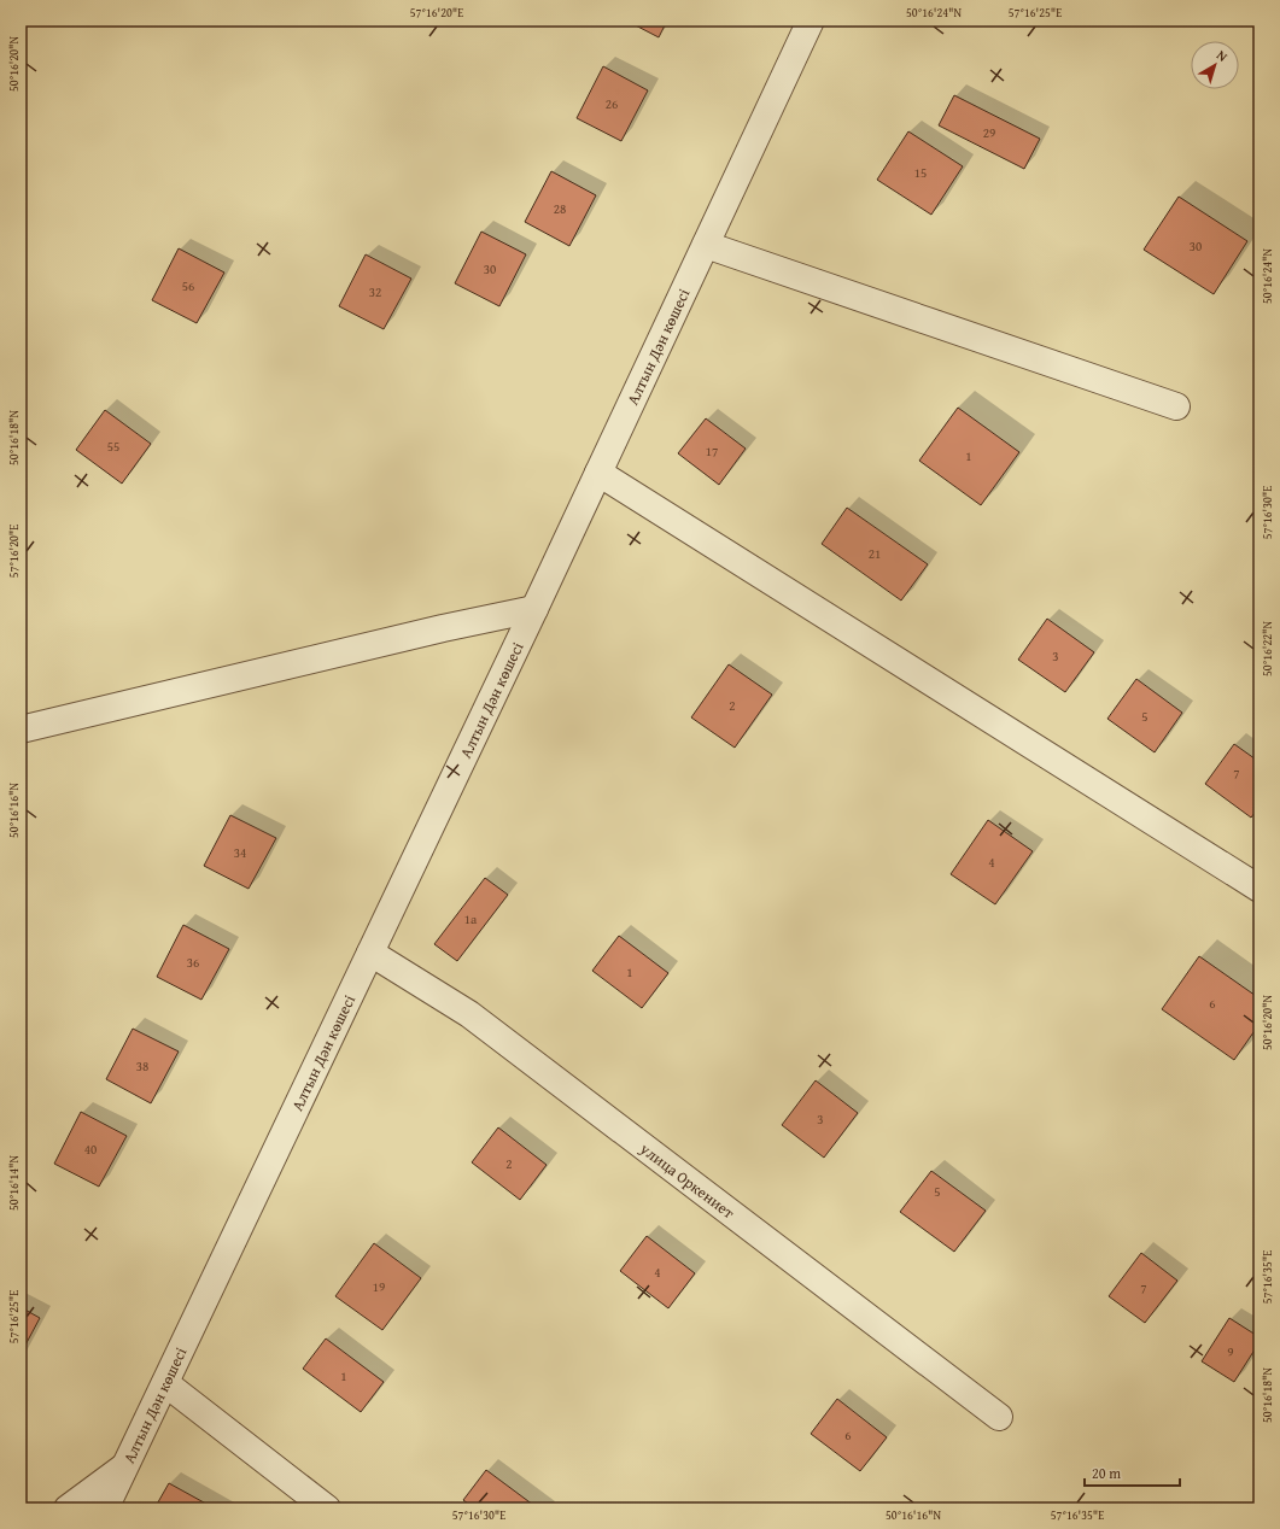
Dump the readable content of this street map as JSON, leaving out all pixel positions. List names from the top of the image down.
{
  "streets": {
    "street": ["Алтын Дән көшесі", "улица Оркениет"]
  },
  "crossings": [
    ["Алтын Дән көшесі", "улица Оркениет"]
  ],
  "house_numbers": [
    "26",
    "29",
    "15",
    "28",
    "30",
    "30",
    "56",
    "32",
    "55",
    "17",
    "1",
    "21",
    "3",
    "2",
    "5",
    "7",
    "34",
    "4",
    "1а",
    "36",
    "1",
    "6",
    "38",
    "3",
    "40",
    "2",
    "5",
    "4",
    "19",
    "7",
    "9",
    "1",
    "6"
  ],
  "scale_bar": "20 m",
  "north": "top right",
  "coordinates": [
    "57°16'20\"E",
    "50°16'24\"N",
    "57°16'25\"E",
    "50°16'20\"N",
    "50°16'18\"N",
    "57°16'30\"E",
    "50°16'22\"N",
    "50°16'16\"N",
    "50°16'14\"N",
    "57°16'35\"E"
  ]
}
